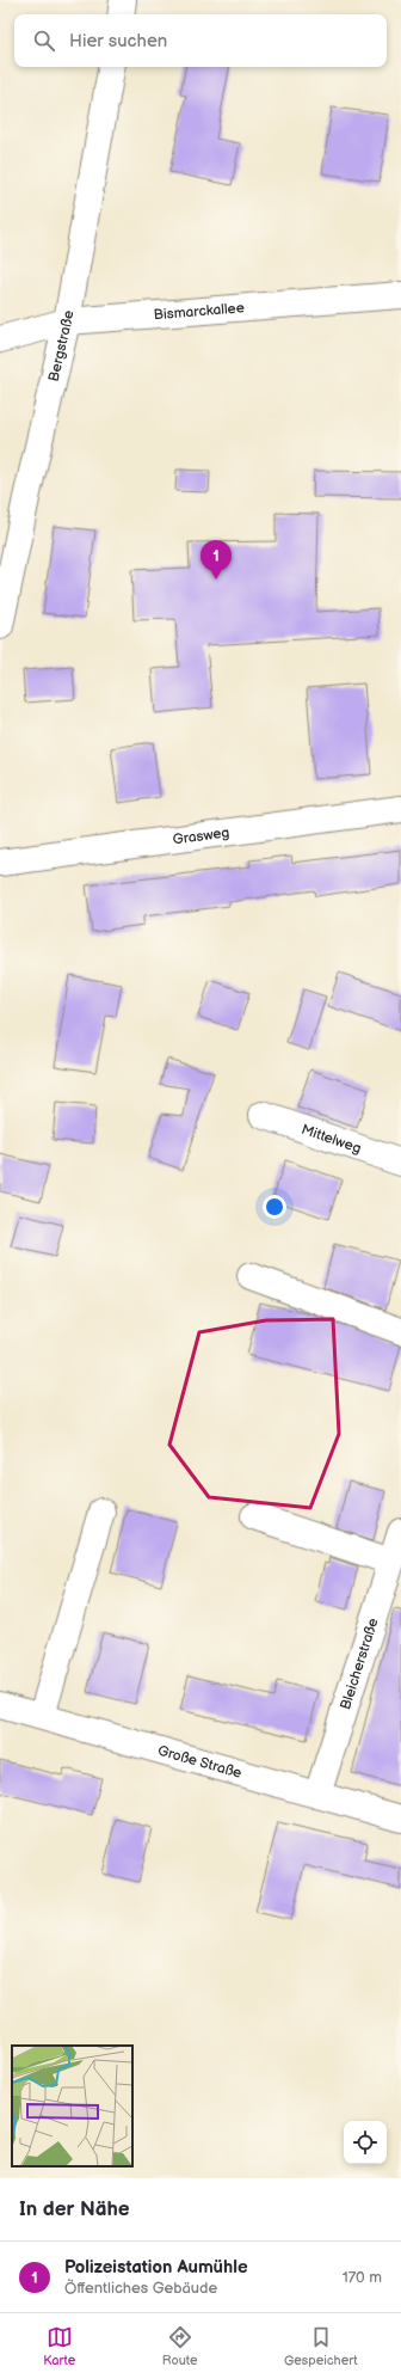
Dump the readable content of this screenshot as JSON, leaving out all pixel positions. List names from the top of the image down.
{
  "streets": {
    "street": [
      "Bismarckallee",
      "Bergstraße",
      "Grasweg",
      "Mittelweg",
      "Bleicherstraße",
      "Große Straße"
    ]
  },
  "crossings": [
    ["Bismarckallee", "Bergstraße"],
    ["Bleicherstraße", "Große Straße"]
  ],
  "page": {
    "search": "Hier suchen",
    "pins": "1",
    "heading": "In der Nähe",
    "list": [
      {
        "mark": "1",
        "name": "Polizeistation Aumühle",
        "note": "Öffentliches Gebäude",
        "value": "170 m"
      }
    ],
    "nav": ["Karte", "Route", "Gespeichert"]
  }
}
